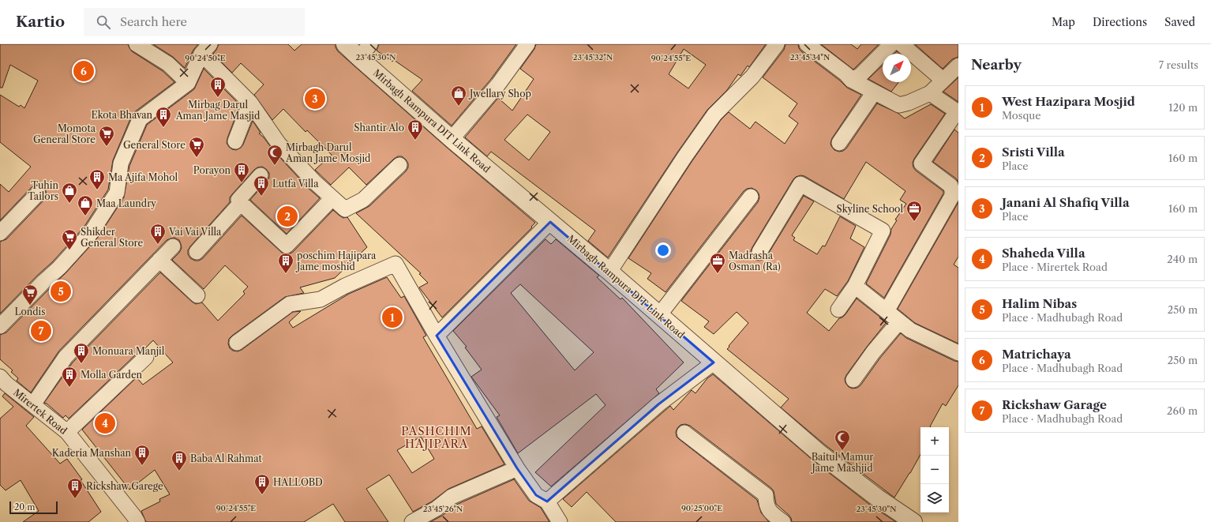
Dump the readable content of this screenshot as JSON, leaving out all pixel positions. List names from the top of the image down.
{
  "streets": {
    "street": ["Mirbagh Rampura DIT Link Road", "Mirertek Road"]
  },
  "districts": ["PASHCHIM HAJIPARA"],
  "places": {
    "building": [
      "Mirbag Darul Aman Jame Masjid",
      "Ekota Bhavan",
      "Shantir Alo",
      "Porayon",
      "Ma Ajifa Mohol",
      "Lutfa Villa",
      "Vai Vai Villa",
      "poschim Hajipara Jame moshid",
      "Monuara Manjil",
      "Molla Garden",
      "Kaderia Manshan",
      "Baba Al Rahmat",
      "HALLOBD",
      "Rickshaw Garege"
    ],
    "shop": ["Jwellary Shop", "Tuhin Tailors", "Maa Laundry"],
    "supermarket": [
      "Momota General Store",
      "General Store",
      "Shikder General Store",
      "Londis"
    ],
    "mosque": ["Mirbagh Darul Aman Jame Mosjid", "Baitul Mamur Jame Mashjid"],
    "office": ["Skyline School", "Madrasha Osman (Ra)"]
  },
  "scale_bar": "20 m",
  "north": "top right",
  "page": {
    "header": "Kartio",
    "search": "Search here",
    "nav": ["Map", "Directions", "Saved"],
    "heading": ["Nearby", "7 results"],
    "pins": [
      "6",
      "3",
      "2",
      "5",
      "1",
      "7",
      "4"
    ],
    "list": [
      {
        "mark": "1",
        "name": "West Hazipara Mosjid",
        "note": "Mosque",
        "value": "120 m"
      },
      {
        "mark": "2",
        "name": "Sristi Villa",
        "note": "Place",
        "value": "160 m"
      },
      {
        "mark": "3",
        "name": "Janani Al Shafiq Villa",
        "note": "Place",
        "value": "160 m"
      },
      {
        "mark": "4",
        "name": "Shaheda Villa",
        "note": "Place · Mirertek Road",
        "value": "240 m"
      },
      {
        "mark": "5",
        "name": "Halim Nibas",
        "note": "Place · Madhubagh Road",
        "value": "250 m"
      },
      {
        "mark": "6",
        "name": "Matrichaya",
        "note": "Place · Madhubagh Road",
        "value": "250 m"
      },
      {
        "mark": "7",
        "name": "Rickshaw Garage",
        "note": "Place · Madhubagh Road",
        "value": "260 m"
      }
    ],
    "map_buttons": ["+", "−"],
    "scale": "20 m"
  },
  "coordinates": [
    "23°45'30\"N",
    "23°45'32\"N",
    "23°45'34\"N",
    "90°24'50\"E",
    "90°24'55\"E",
    "90°25'00\"E",
    "23°45'26\"N"
  ]
}
